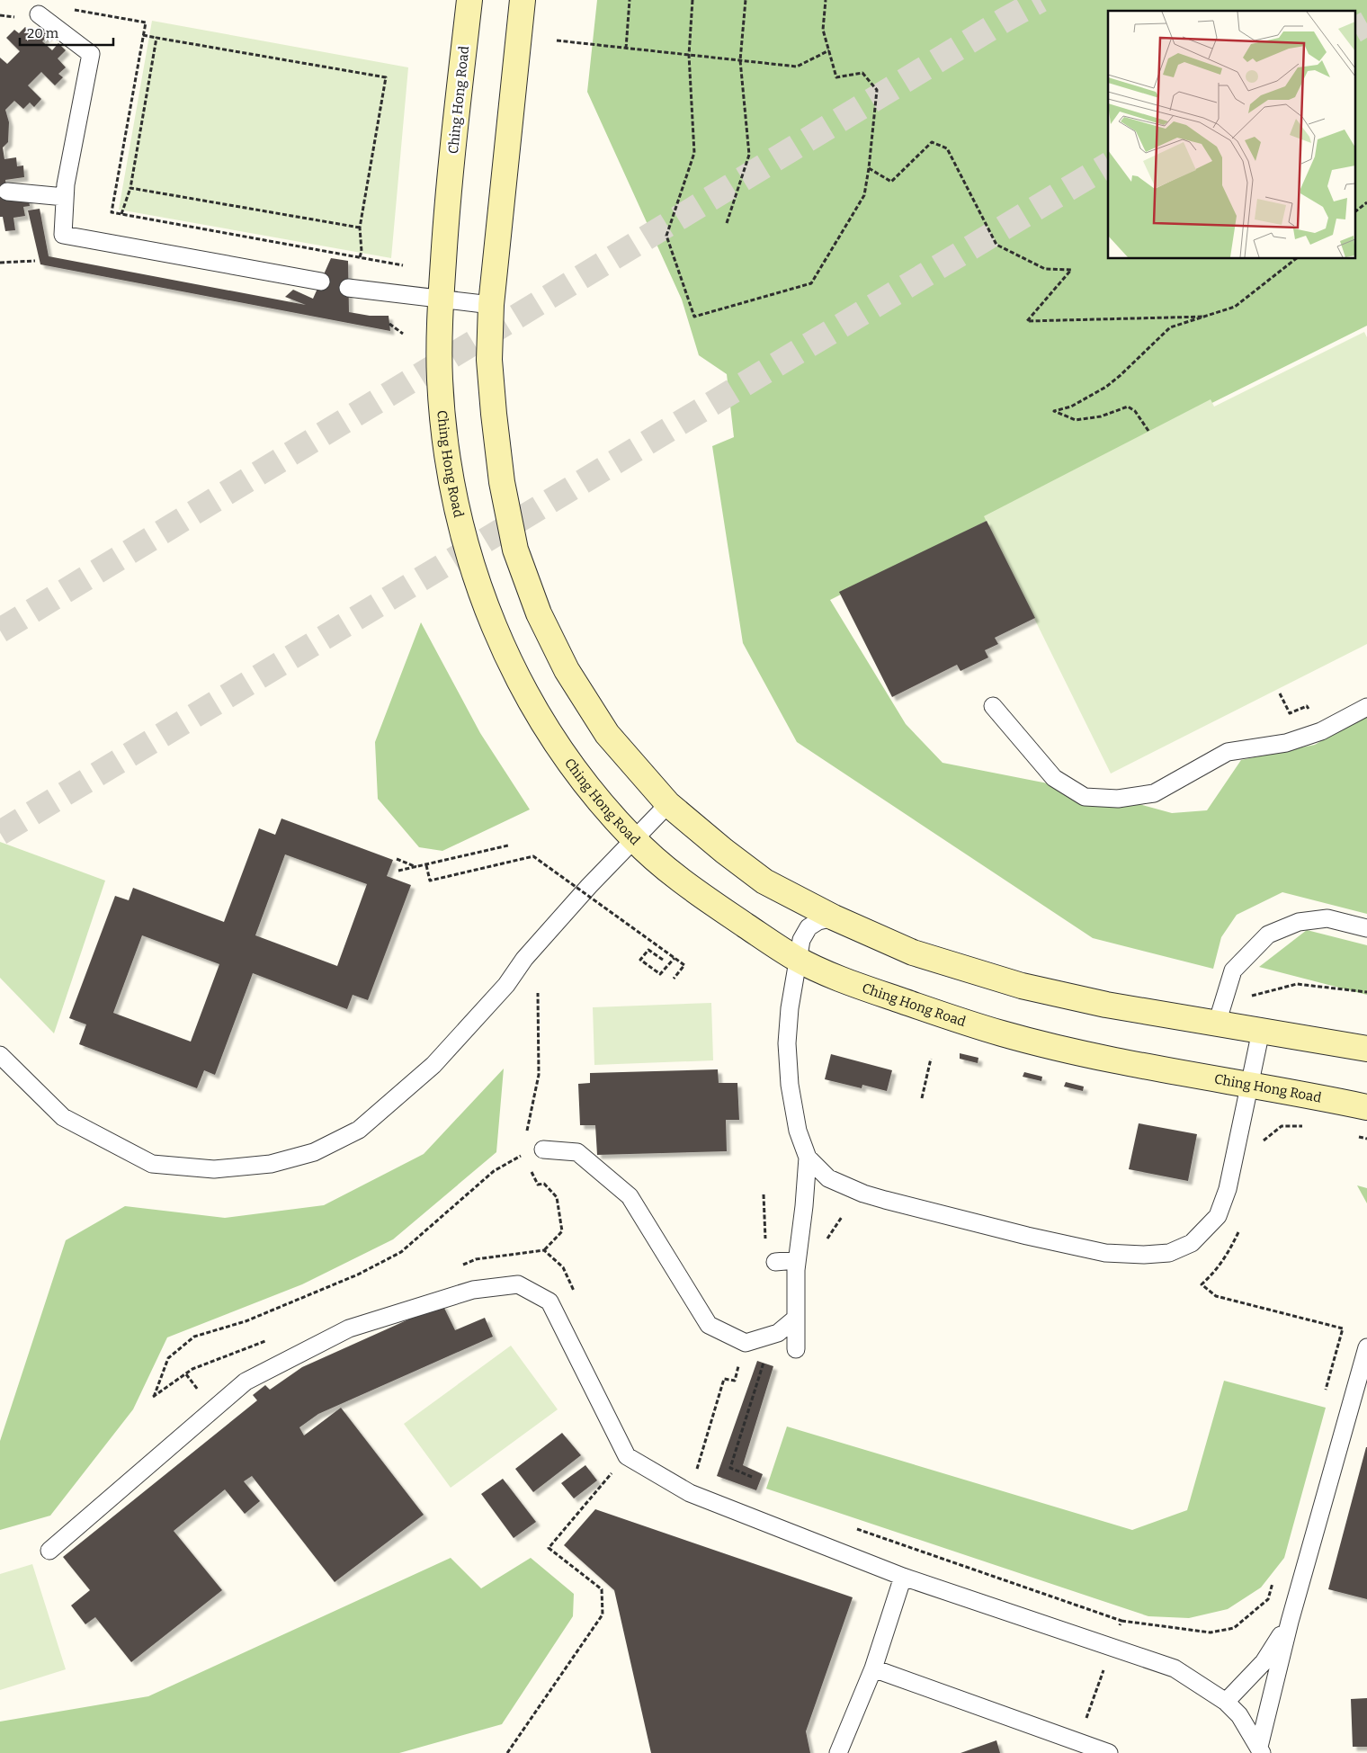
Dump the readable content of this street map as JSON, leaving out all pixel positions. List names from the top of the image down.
{
  "streets": {
    "main road": ["Ching Hong Road"]
  },
  "scale_bar": "20 m"
}
